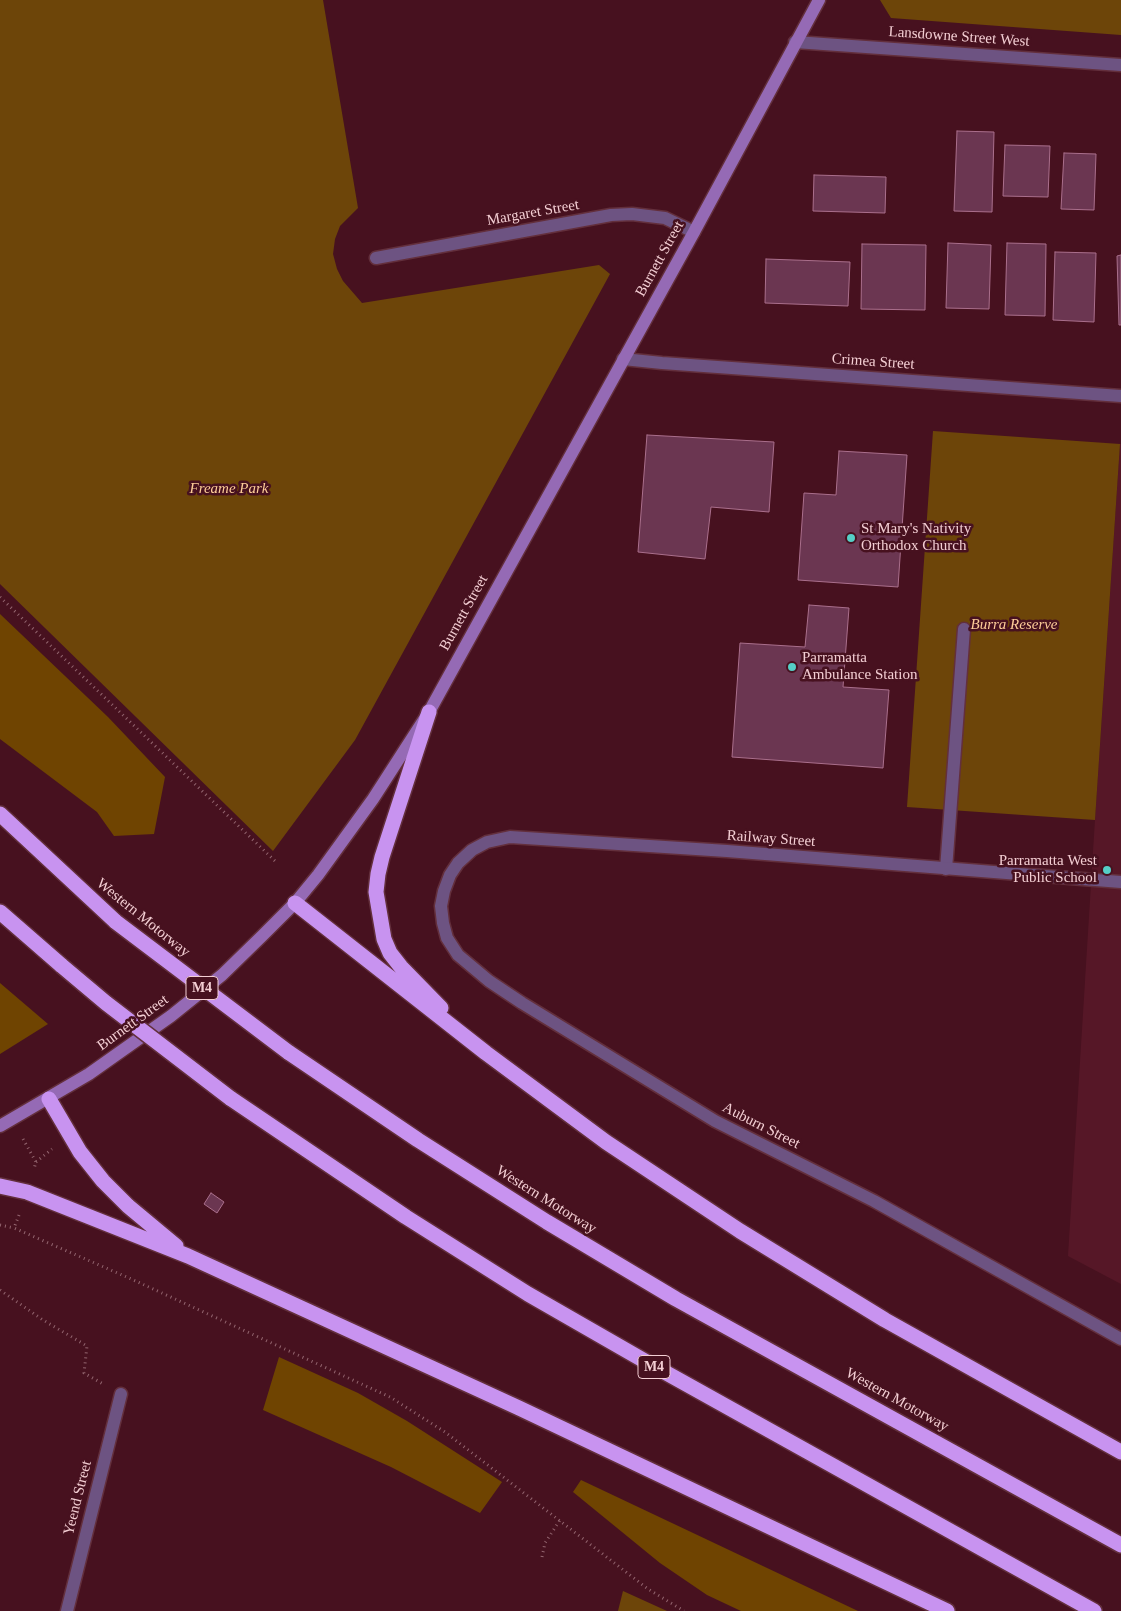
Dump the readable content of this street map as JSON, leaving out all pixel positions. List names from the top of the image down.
{
  "streets": {
    "highway": ["Western Motorway", "M4"],
    "main road": ["Burnett Street"],
    "street": [
      "Lansdowne Street West",
      "Margaret Street",
      "Crimea Street",
      "Railway Street",
      "Auburn Street",
      "Yeend Street"
    ]
  },
  "crossings": [
    ["Lansdowne Street West", "Burnett Street"],
    ["Margaret Street", "Burnett Street"],
    ["Burnett Street", "Crimea Street"],
    ["Railway Street", "Auburn Street"]
  ],
  "parks": ["Freame Park", "Burra Reserve"],
  "places": ["St Mary's Nativity Orthodox Church", "Parramatta Ambulance Station", "Parramatta West Public School"]
}
